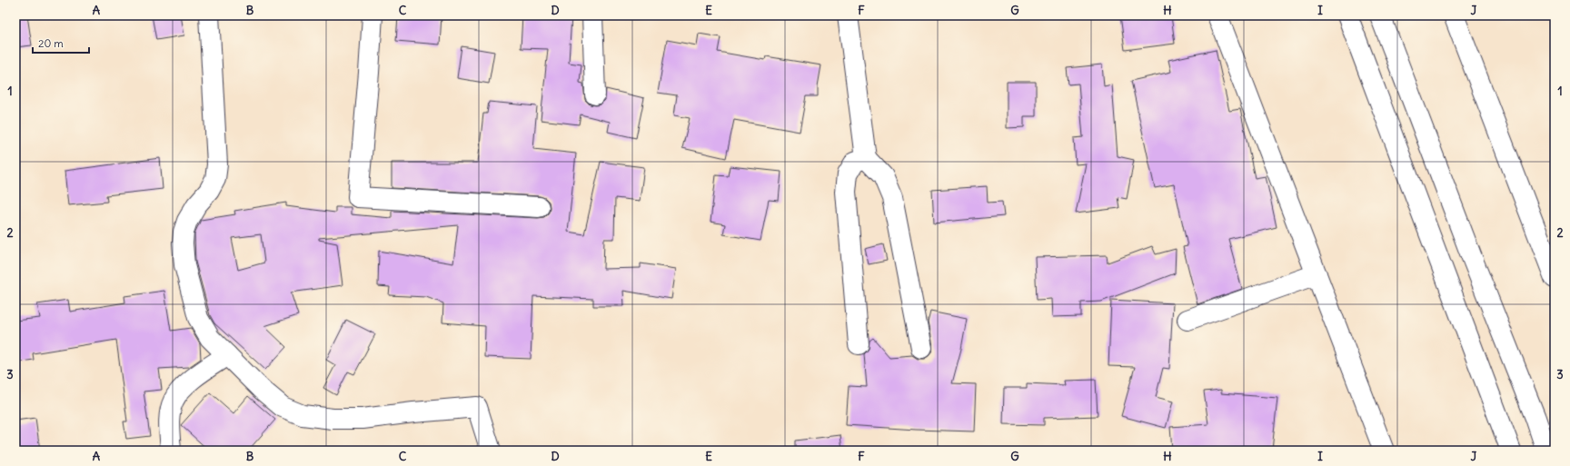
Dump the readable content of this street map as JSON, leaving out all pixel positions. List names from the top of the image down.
{
  "scale_bar": "20 m",
  "grid": {
    "columns": [
      "A",
      "B",
      "C",
      "D",
      "E",
      "F",
      "G",
      "H",
      "I",
      "J"
    ],
    "rows": ["1", "2", "3"]
  }
}
